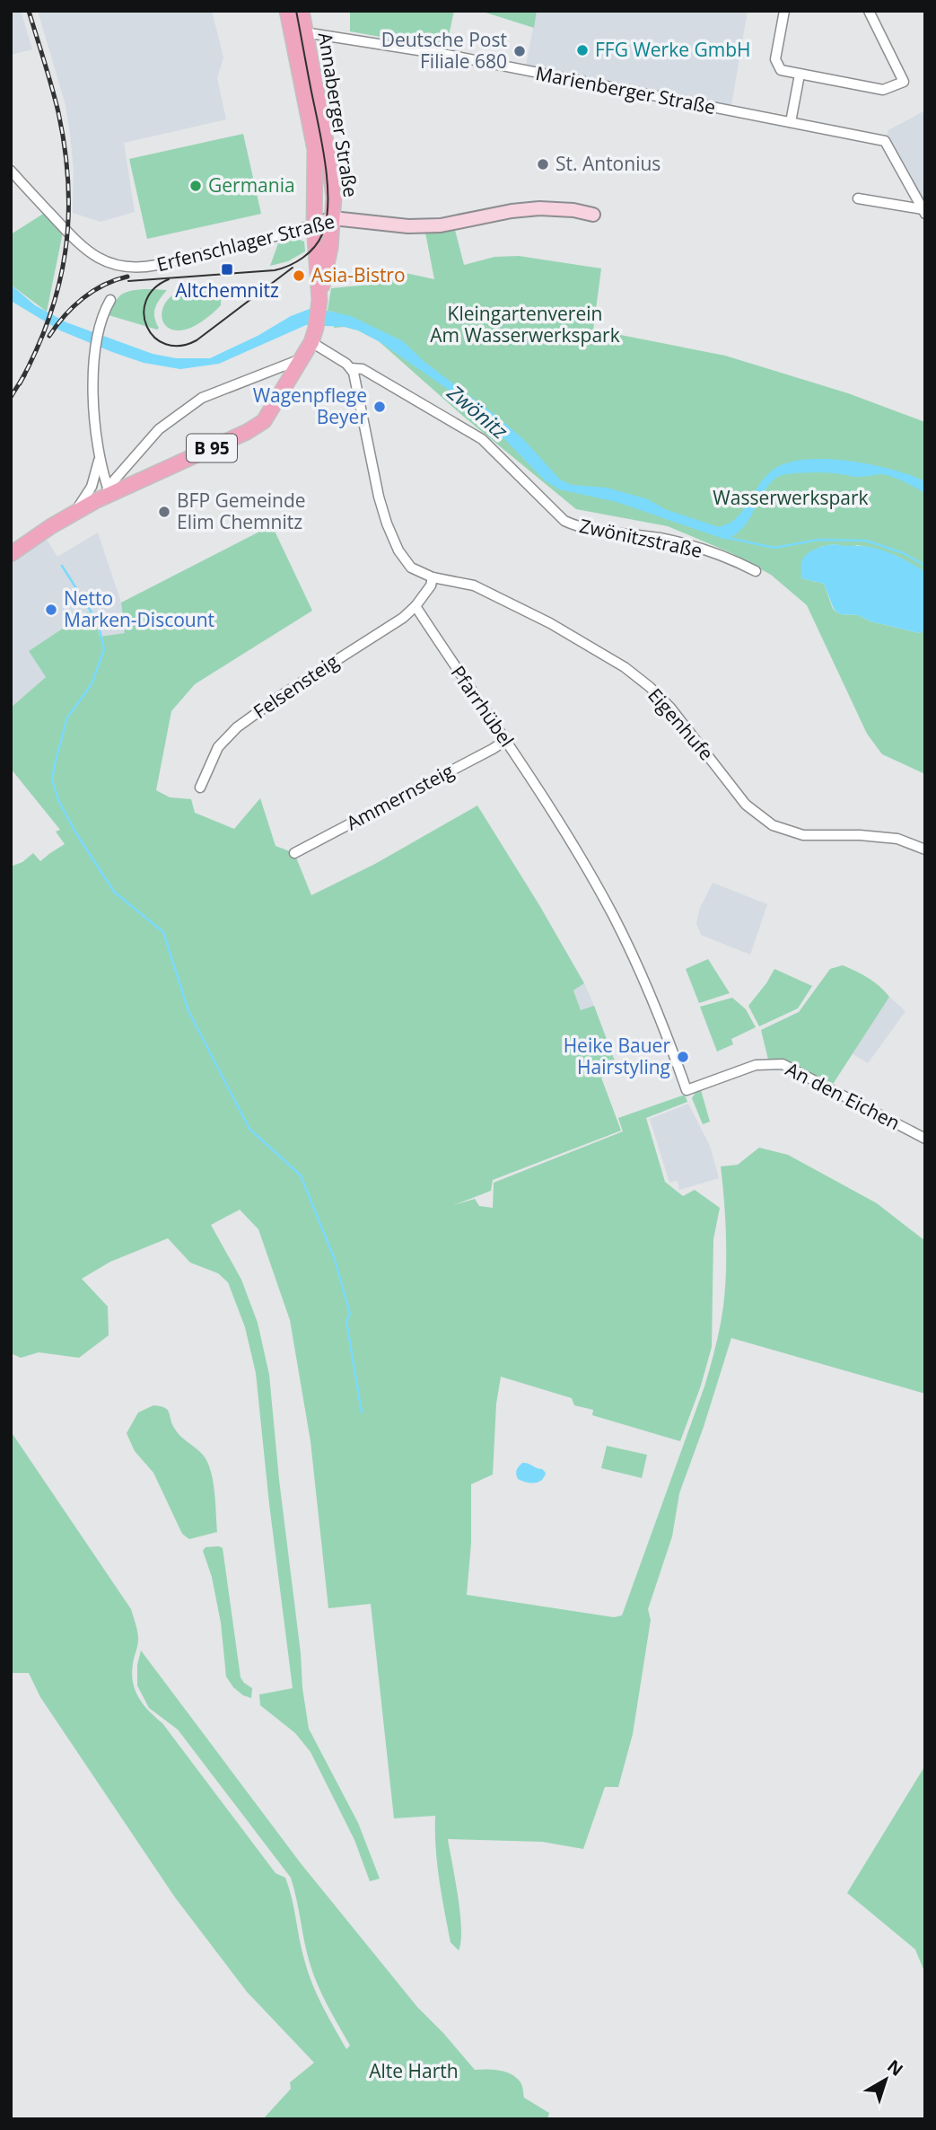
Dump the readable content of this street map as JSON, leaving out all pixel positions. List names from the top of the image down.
{
  "streets": {
    "main road": ["Annaberger Straße", "Erfenschlager Straße", "B 95"],
    "street": [
      "Marienberger Straße",
      "Zwönitzstraße",
      "Felsensteig",
      "Pfarrhübel",
      "Eigenhufe",
      "Ammernsteig",
      "An den Eichen"
    ]
  },
  "crossings": [
    ["Marienberger Straße", "Annaberger Straße"],
    ["Annaberger Straße", "Erfenschlager Straße"],
    ["Felsensteig", "Pfarrhübel"],
    ["Pfarrhübel", "Ammernsteig"],
    ["Pfarrhübel", "An den Eichen"]
  ],
  "water": ["Zwönitz"],
  "parks": ["Kleingartenverein Am Wasserwerkspark", "Wasserwerkspark", "Alte Harth"],
  "places": {
    "other": [
      "FFG Werke GmbH",
      "Deutsche Post Filiale 680",
      "St. Antonius",
      "Germania",
      "Asia-Bistro",
      "Wagenpflege Beyer",
      "BFP Gemeinde Elim Chemnitz",
      "Netto Marken-Discount",
      "Heike Bauer Hairstyling"
    ],
    "transit": ["Altchemnitz"]
  },
  "north": "top right"
}
